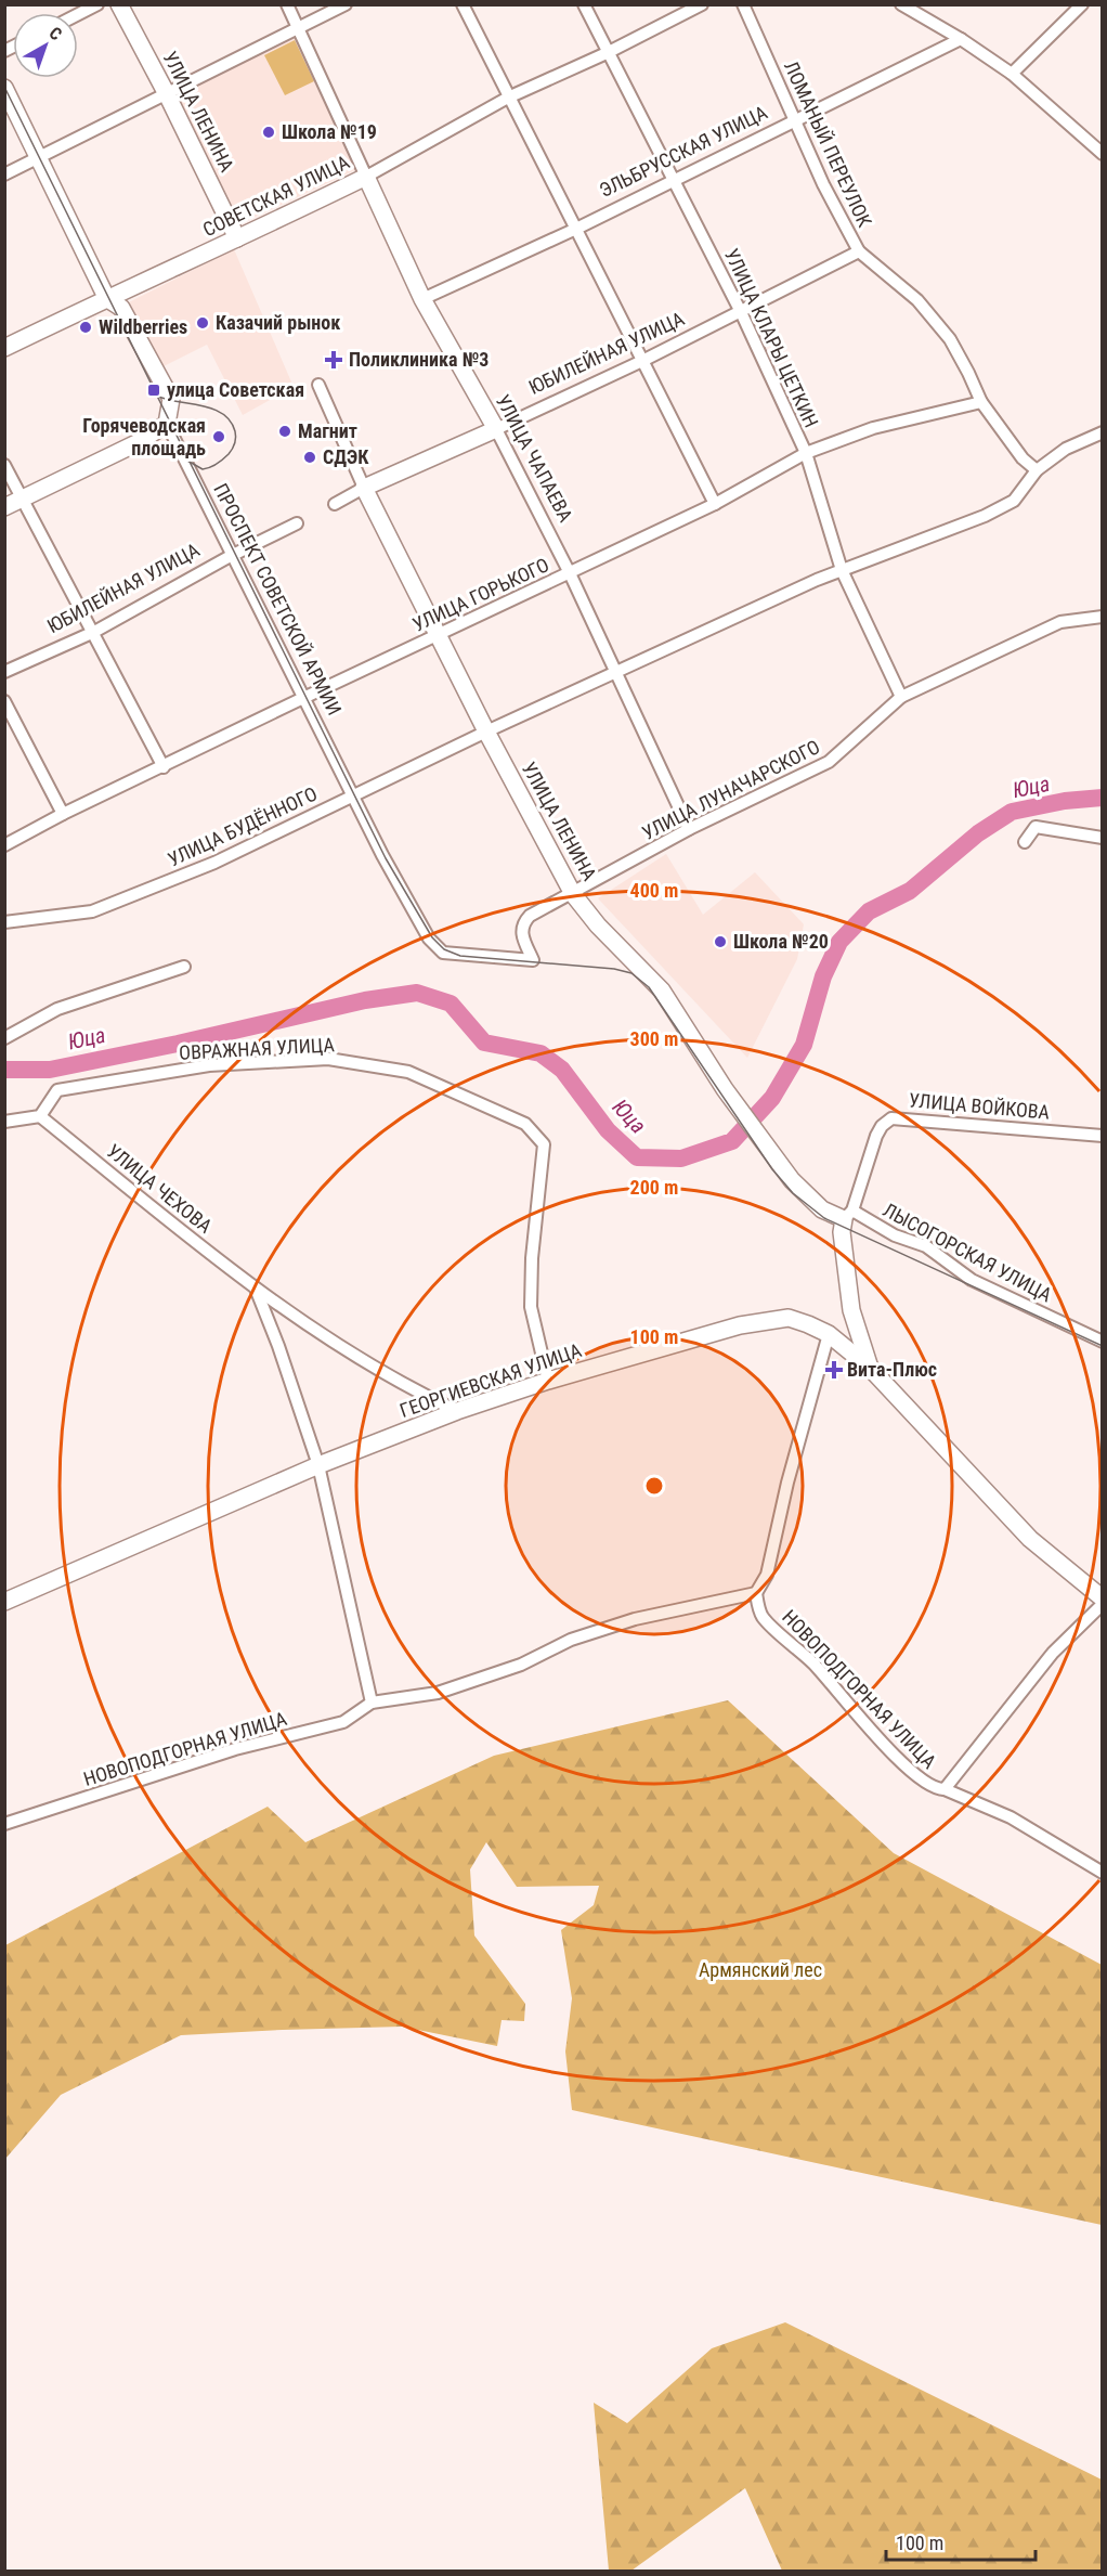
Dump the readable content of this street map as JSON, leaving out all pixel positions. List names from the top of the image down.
{
  "streets": {
    "main road": [
      "УЛИЦА ЛЕНИНА",
      "СОВЕТСКАЯ УЛИЦА",
      "ЮБИЛЕЙНАЯ УЛИЦА",
      "УЛИЦА ЧАПАЕВА",
      "ПРОСПЕКТ СОВЕТСКОЙ АРМИИ",
      "ГЕОРГИЕВСКАЯ УЛИЦА"
    ],
    "street": [
      "ЛОМАНЫЙ ПЕРЕУЛОК",
      "ЭЛЬБРУССКАЯ УЛИЦА",
      "УЛИЦА КЛАРЫ ЦЕТКИН",
      "УЛИЦА ГОРЬКОГО",
      "УЛИЦА ЛУНАЧАРСКОГО",
      "УЛИЦА БУДЁННОГО",
      "ОВРАЖНАЯ УЛИЦА",
      "УЛИЦА ВОЙКОВА",
      "УЛИЦА ЧЕХОВА",
      "ЛЫСОГОРСКАЯ УЛИЦА",
      "НОВОПОДГОРНАЯ УЛИЦА"
    ]
  },
  "crossings": [
    ["УЛИЦА ЛЕНИНА", "СОВЕТСКАЯ УЛИЦА"],
    ["УЛИЦА ЛЕНИНА", "ЮБИЛЕЙНАЯ УЛИЦА"],
    ["УЛИЦА ЛЕНИНА", "УЛИЦА ГОРЬКОГО"],
    ["УЛИЦА ЛЕНИНА", "УЛИЦА ЛУНАЧАРСКОГО"],
    ["УЛИЦА ЛЕНИНА", "УЛИЦА БУДЁННОГО"],
    ["УЛИЦА ЛЕНИНА", "УЛИЦА ВОЙКОВА"],
    ["УЛИЦА ЛЕНИНА", "ЛЫСОГОРСКАЯ УЛИЦА"],
    ["ЛОМАНЫЙ ПЕРЕУЛОК", "ЭЛЬБРУССКАЯ УЛИЦА"],
    ["ЛОМАНЫЙ ПЕРЕУЛОК", "ЮБИЛЕЙНАЯ УЛИЦА"],
    ["ЛОМАНЫЙ ПЕРЕУЛОК", "УЛИЦА ГОРЬКОГО"],
    ["ЛОМАНЫЙ ПЕРЕУЛОК", "УЛИЦА БУДЁННОГО"],
    ["ЭЛЬБРУССКАЯ УЛИЦА", "УЛИЦА КЛАРЫ ЦЕТКИН"],
    ["ЭЛЬБРУССКАЯ УЛИЦА", "УЛИЦА ЧАПАЕВА"],
    ["СОВЕТСКАЯ УЛИЦА", "УЛИЦА КЛАРЫ ЦЕТКИН"],
    ["СОВЕТСКАЯ УЛИЦА", "УЛИЦА ЧАПАЕВА"],
    ["СОВЕТСКАЯ УЛИЦА", "ПРОСПЕКТ СОВЕТСКОЙ АРМИИ"],
    ["УЛИЦА КЛАРЫ ЦЕТКИН", "ЮБИЛЕЙНАЯ УЛИЦА"],
    ["УЛИЦА КЛАРЫ ЦЕТКИН", "УЛИЦА ГОРЬКОГО"],
    ["УЛИЦА КЛАРЫ ЦЕТКИН", "УЛИЦА ЛУНАЧАРСКОГО"],
    ["УЛИЦА КЛАРЫ ЦЕТКИН", "УЛИЦА БУДЁННОГО"],
    ["ЮБИЛЕЙНАЯ УЛИЦА", "УЛИЦА ЧАПАЕВА"],
    ["ЮБИЛЕЙНАЯ УЛИЦА", "ПРОСПЕКТ СОВЕТСКОЙ АРМИИ"],
    ["УЛИЦА ЧАПАЕВА", "УЛИЦА ГОРЬКОГО"],
    ["УЛИЦА ЧАПАЕВА", "УЛИЦА ЛУНАЧАРСКОГО"],
    ["УЛИЦА ЧАПАЕВА", "УЛИЦА БУДЁННОГО"],
    ["УЛИЦА ГОРЬКОГО", "ПРОСПЕКТ СОВЕТСКОЙ АРМИИ"],
    ["ПРОСПЕКТ СОВЕТСКОЙ АРМИИ", "УЛИЦА ЛУНАЧАРСКОГО"],
    ["ПРОСПЕКТ СОВЕТСКОЙ АРМИИ", "УЛИЦА БУДЁННОГО"],
    ["ОВРАЖНАЯ УЛИЦА", "УЛИЦА ЧЕХОВА"],
    ["ОВРАЖНАЯ УЛИЦА", "ГЕОРГИЕВСКАЯ УЛИЦА"],
    ["УЛИЦА ВОЙКОВА", "ЛЫСОГОРСКАЯ УЛИЦА"],
    ["УЛИЦА ЧЕХОВА", "ГЕОРГИЕВСКАЯ УЛИЦА"]
  ],
  "water": ["Юца"],
  "parks": ["Армянский лес"],
  "places": {
    "other": [
      "Школа №19",
      "Казачий рынок",
      "Wildberries",
      "Магнит",
      "Горячеводская площадь",
      "СДЭК",
      "Школа №20"
    ],
    "health": ["Поликлиника №3", "Вита-Плюс"],
    "transit": ["улица Советская"]
  },
  "scale_bar": "100 m",
  "north": "top right",
  "rings": [
    "400 m",
    "300 m",
    "200 m",
    "100 m"
  ]
}
